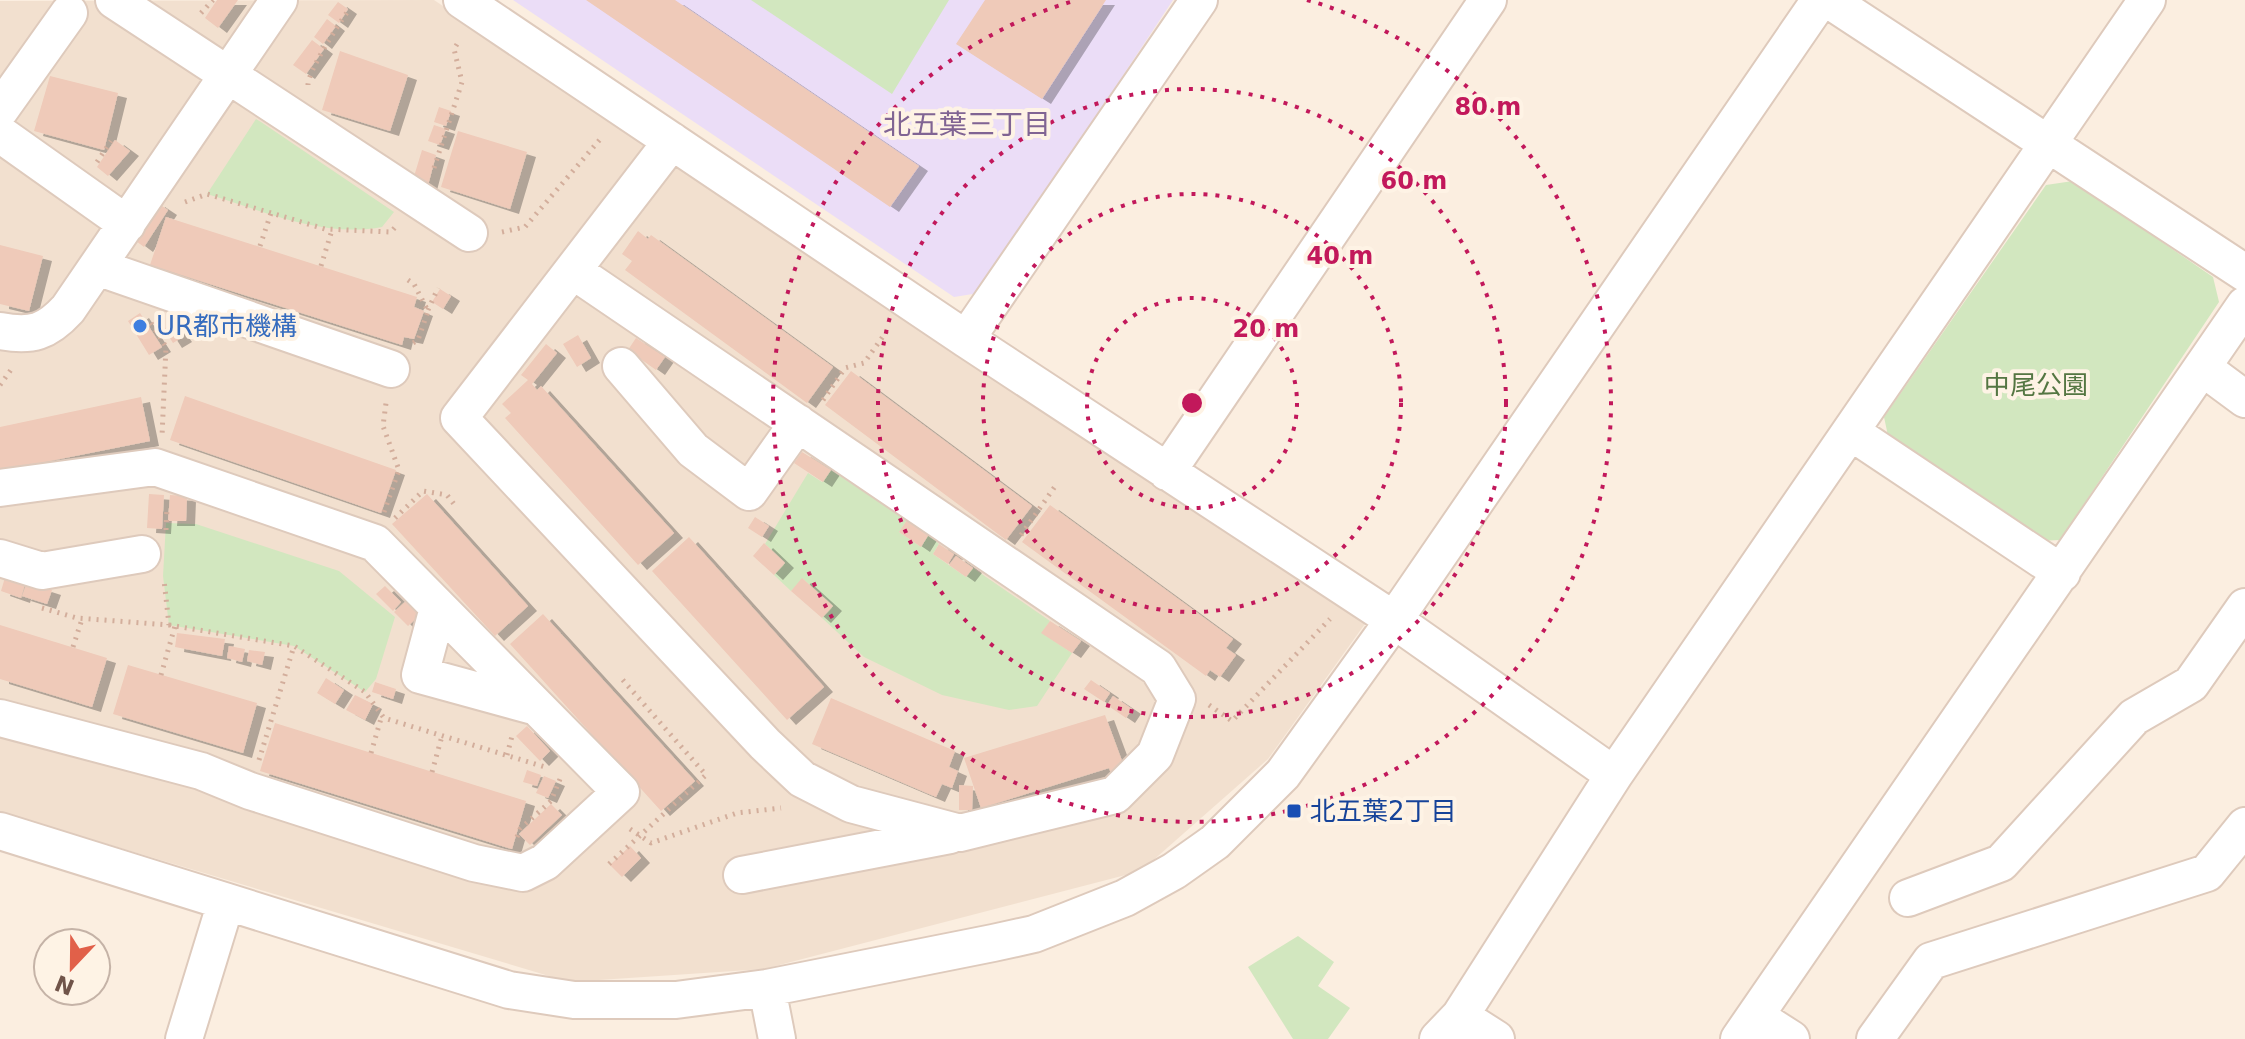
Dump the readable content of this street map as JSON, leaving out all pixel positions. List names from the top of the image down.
{
  "districts": ["北五葉三丁目"],
  "parks": ["中尾公園"],
  "places": {
    "other": ["UR都市機構"],
    "transit": ["北五葉2丁目"]
  },
  "north": "bottom",
  "rings": [
    "80 m",
    "60 m",
    "40 m",
    "20 m"
  ]
}
